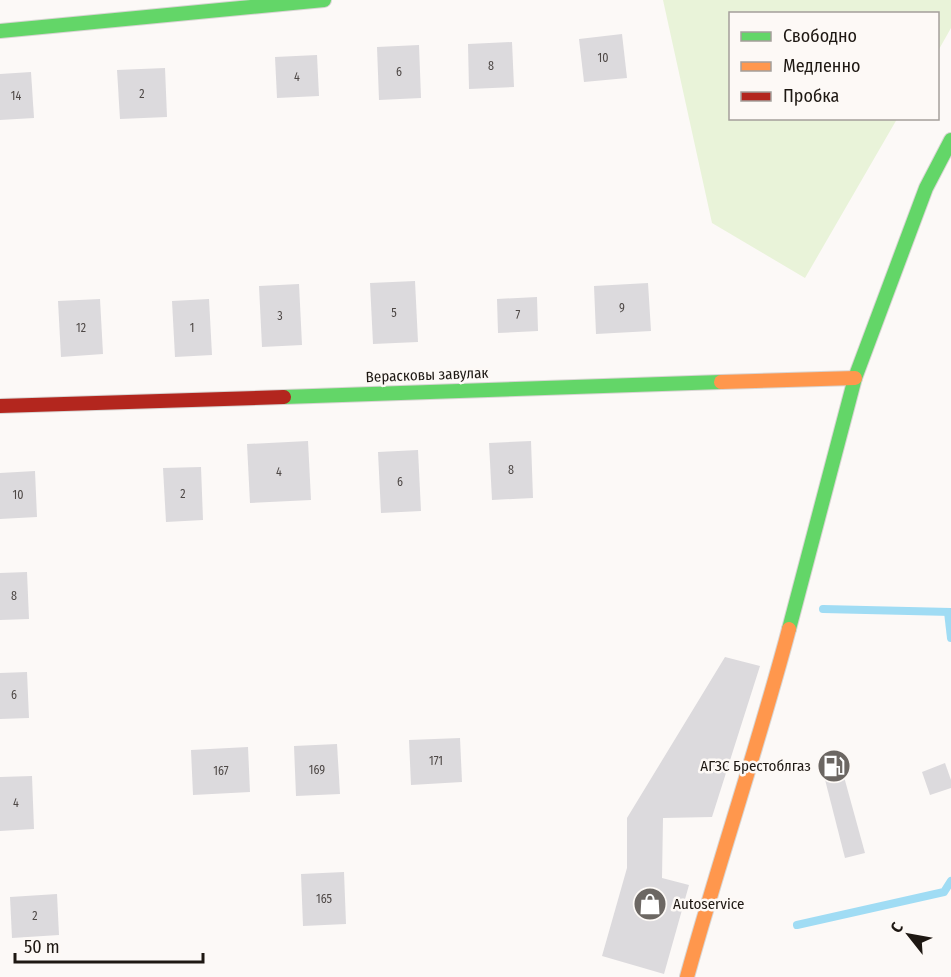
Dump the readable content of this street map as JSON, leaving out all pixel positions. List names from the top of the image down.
{
  "streets": {
    "street": ["Верасковы завулак"]
  },
  "places": {
    "fuel station": ["АГЗС Брестоблгаз"],
    "shop": ["Autoservice"]
  },
  "house_numbers": [
    "10",
    "8",
    "6",
    "4",
    "2",
    "14",
    "9",
    "5",
    "7",
    "3",
    "12",
    "1",
    "8",
    "4",
    "6",
    "2",
    "10",
    "8",
    "6",
    "171",
    "169",
    "167",
    "4",
    "165",
    "2"
  ],
  "legend": ["Свободно", "Медленно", "Пробка"],
  "scale_bar": "50 m",
  "north": "top left"
}
